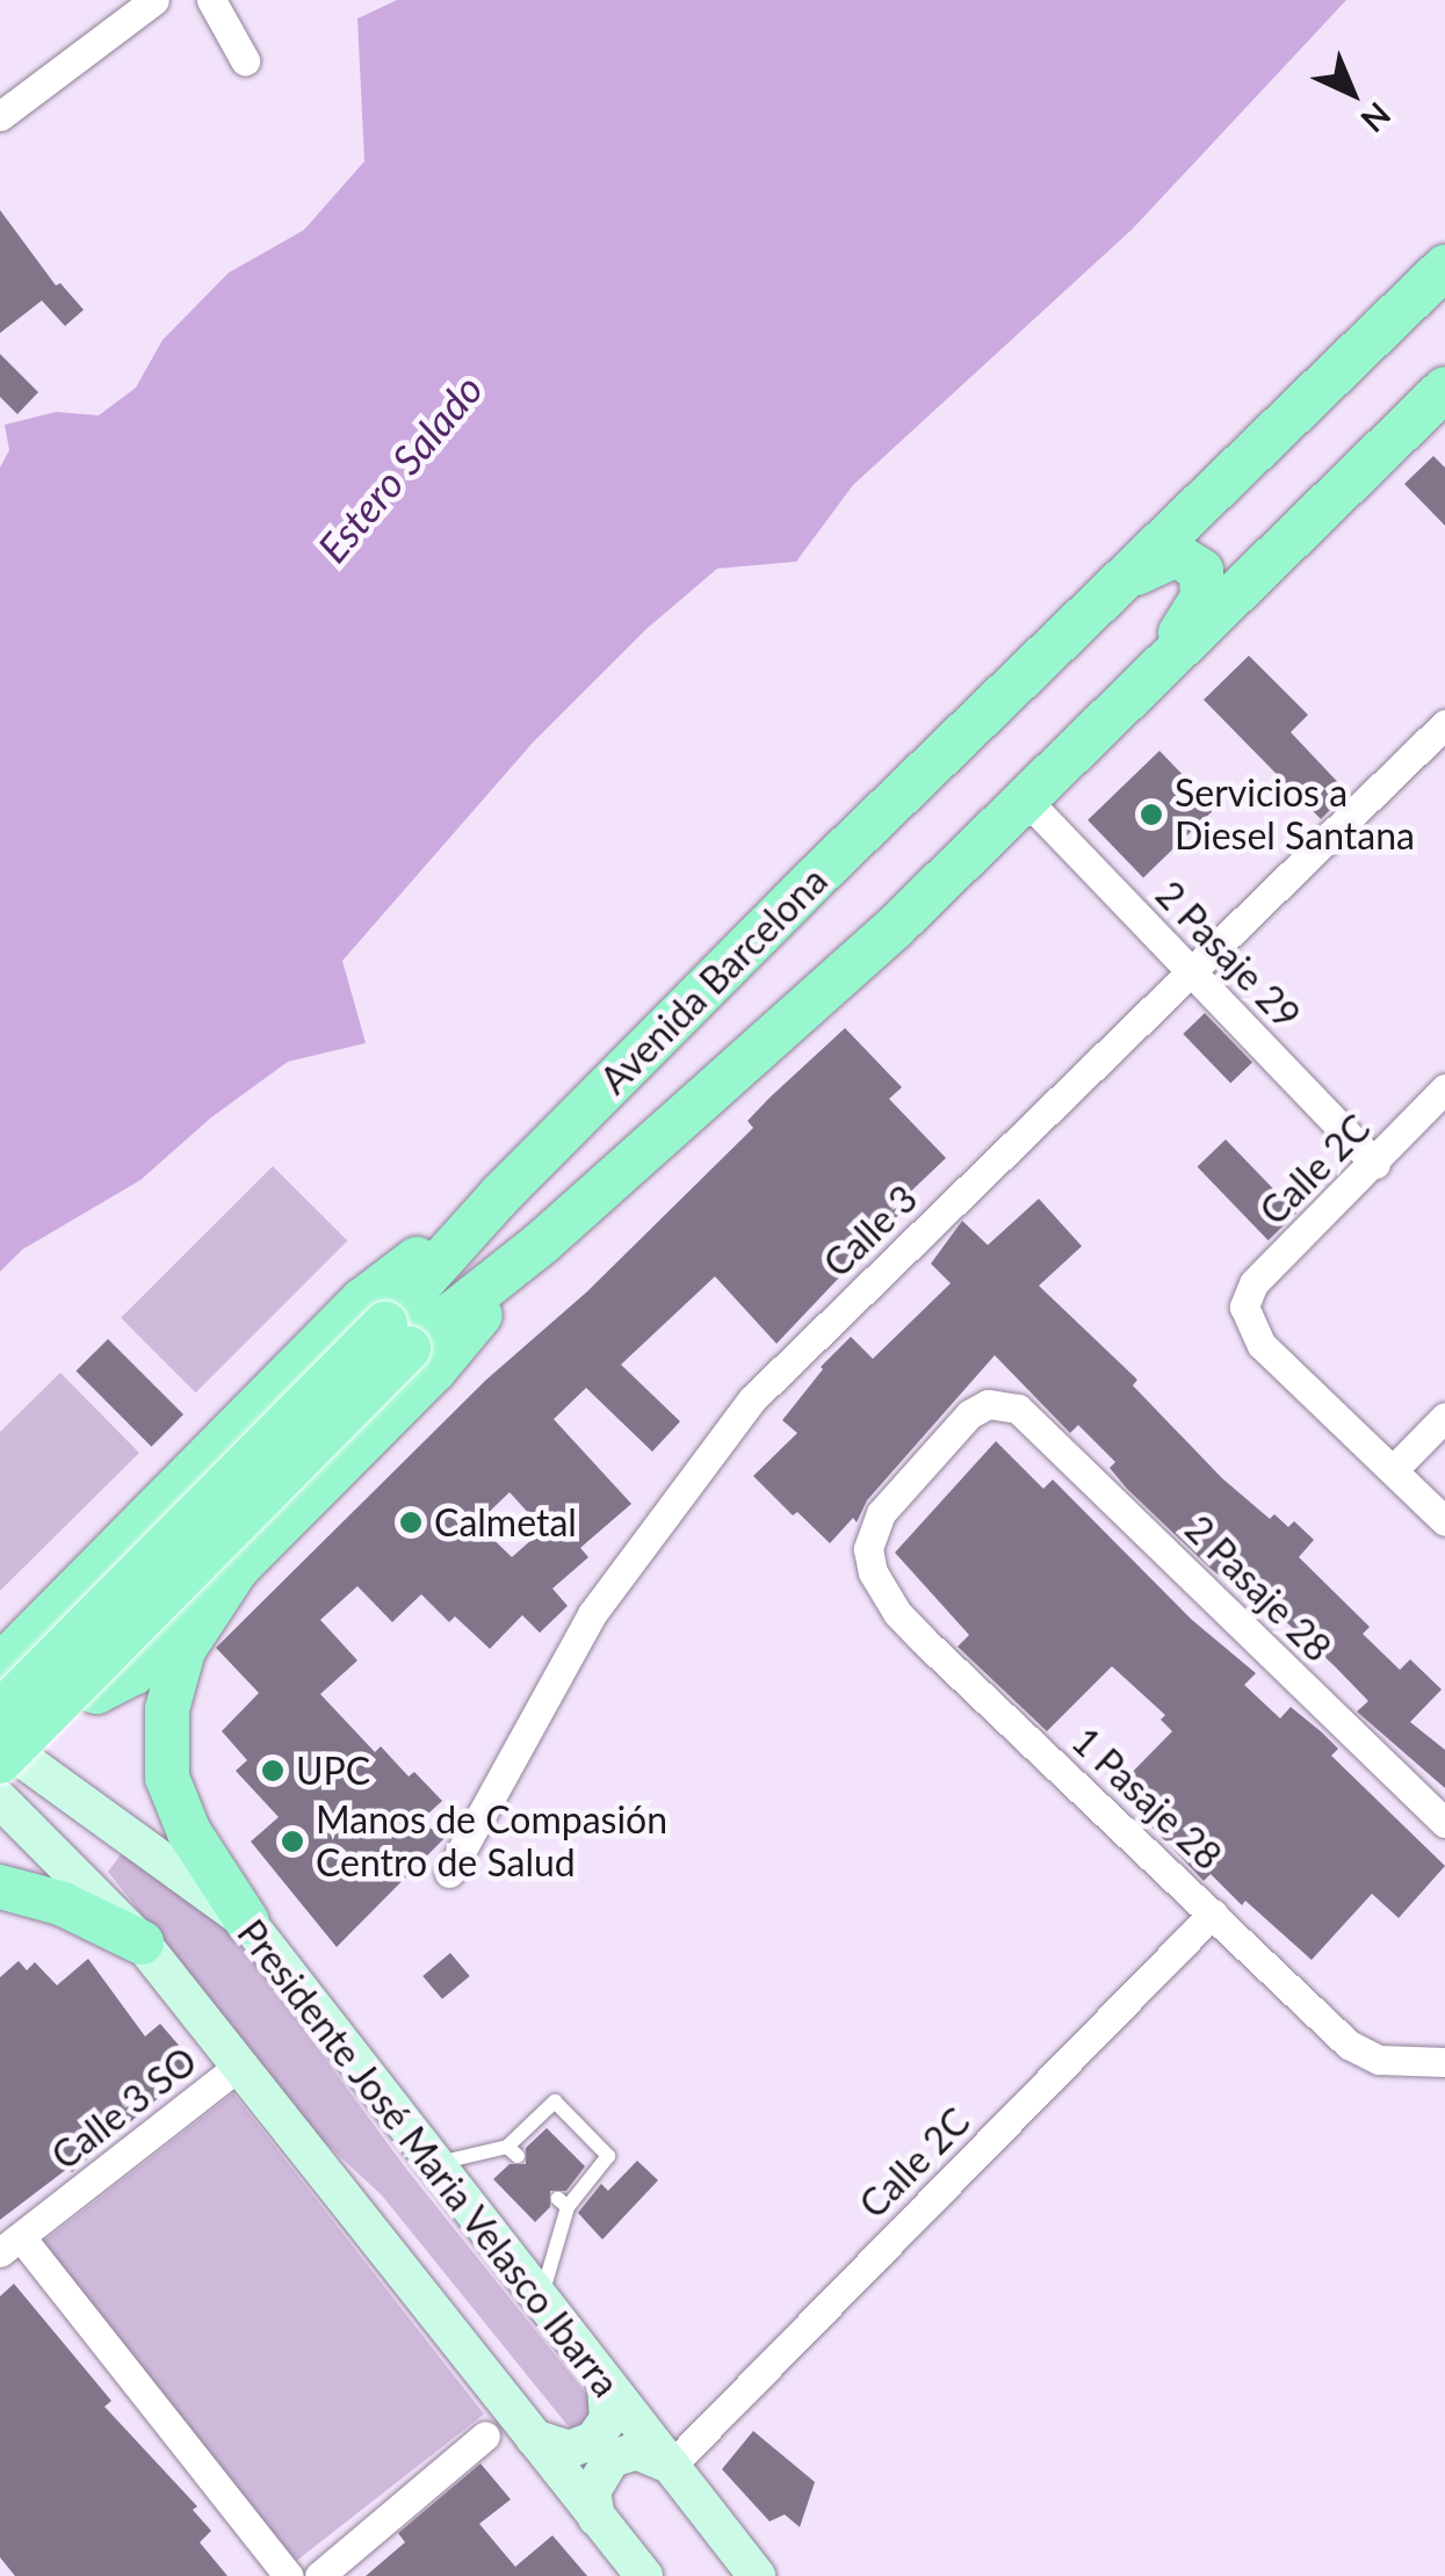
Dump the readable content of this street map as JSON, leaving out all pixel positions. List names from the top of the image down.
{
  "streets": {
    "main road": ["Avenida Barcelona", "Presidente José Maria Velasco Ibarra"],
    "street": [
      "2 Pasaje 29",
      "Calle 2C",
      "Calle 3",
      "2 Pasaje 28",
      "1 Pasaje 28",
      "Calle 3 SO"
    ]
  },
  "crossings": [
    ["2 Pasaje 29", "Avenida Barcelona"],
    ["2 Pasaje 29", "Calle 2C"],
    ["2 Pasaje 29", "Calle 3"],
    ["Calle 2C", "1 Pasaje 28"],
    ["Calle 2C", "Presidente José Maria Velasco Ibarra"],
    ["2 Pasaje 28", "1 Pasaje 28"]
  ],
  "water": ["Estero Salado"],
  "places": [
    "Servicios a Diesel Santana",
    "Calmetal",
    "UPC",
    "Manos de Compasión Centro de Salud"
  ],
  "north": "bottom right"
}
